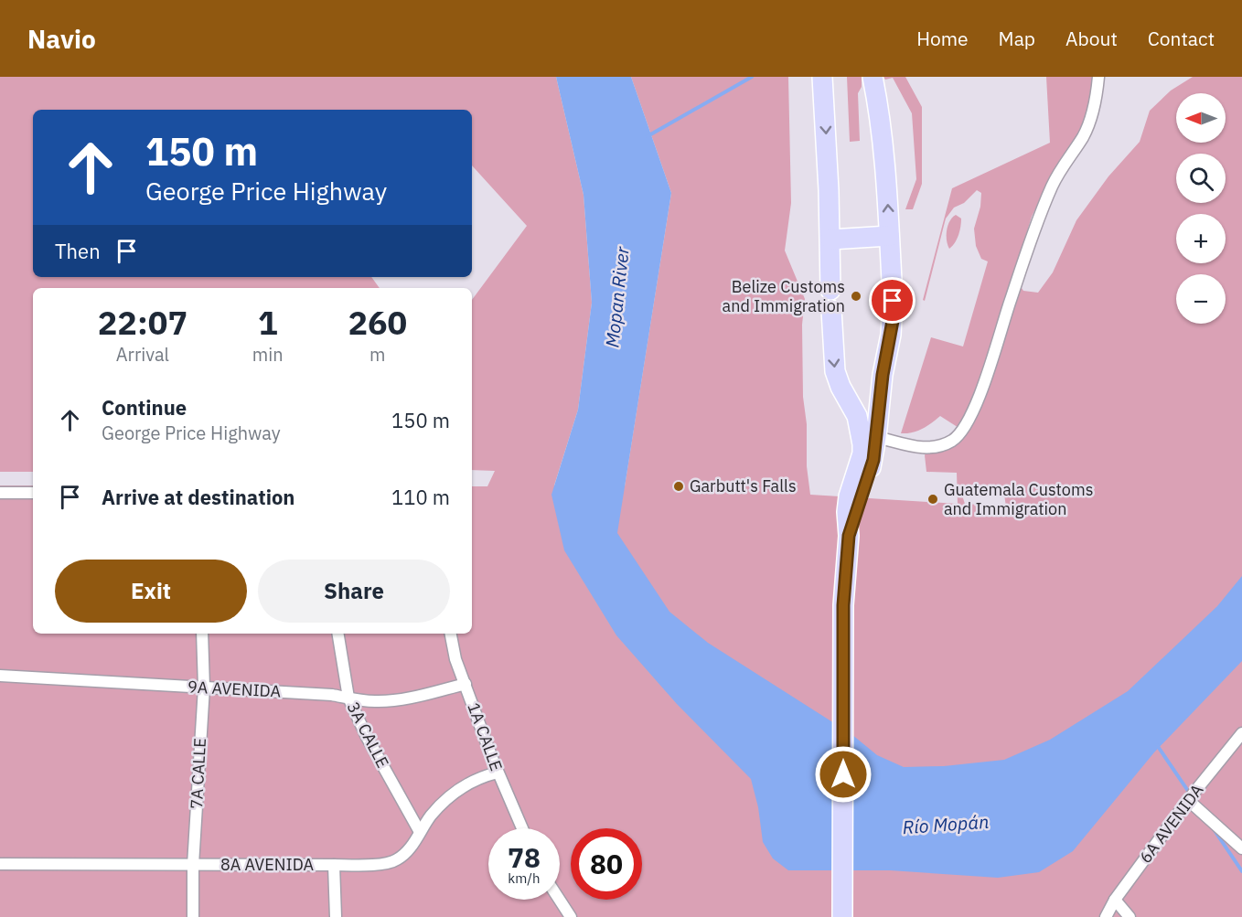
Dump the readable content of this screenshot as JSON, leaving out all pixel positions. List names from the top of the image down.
{
  "streets": {
    "street": [
      "9A AVENIDA",
      "3A CALLE",
      "1A CALLE",
      "7A CALLE",
      "6A AVENIDA",
      "8A AVENIDA"
    ]
  },
  "crossings": [
    ["9A AVENIDA", "3A CALLE"],
    ["9A AVENIDA", "1A CALLE"],
    ["9A AVENIDA", "7A CALLE"],
    ["3A CALLE", "8A AVENIDA"],
    ["1A CALLE", "8A AVENIDA"],
    ["7A CALLE", "8A AVENIDA"]
  ],
  "water": ["Mopan River", "Río Mopán"],
  "places": ["Belize Customs and Immigration", "Garbutt's Falls", "Guatemala Customs and Immigration"],
  "north": "left",
  "page": {
    "header": "Navio",
    "nav": [
      "Home",
      "Map",
      "About",
      "Contact"
    ],
    "map_buttons": ["+", "−"],
    "turn": ["150 m", "George Price Highway"],
    "then": "Then",
    "eta": [
      "22:07",
      "Arrival",
      "1",
      "min",
      "260",
      "m"
    ],
    "list": [
      {
        "name": "Continue",
        "note": "George Price Highway",
        "value": "150 m"
      },
      {
        "name": "Arrive at destination",
        "value": "110 m"
      }
    ],
    "buttons": ["Exit", "Share"],
    "speed": "78 km/h",
    "limit": "80"
  }
}
